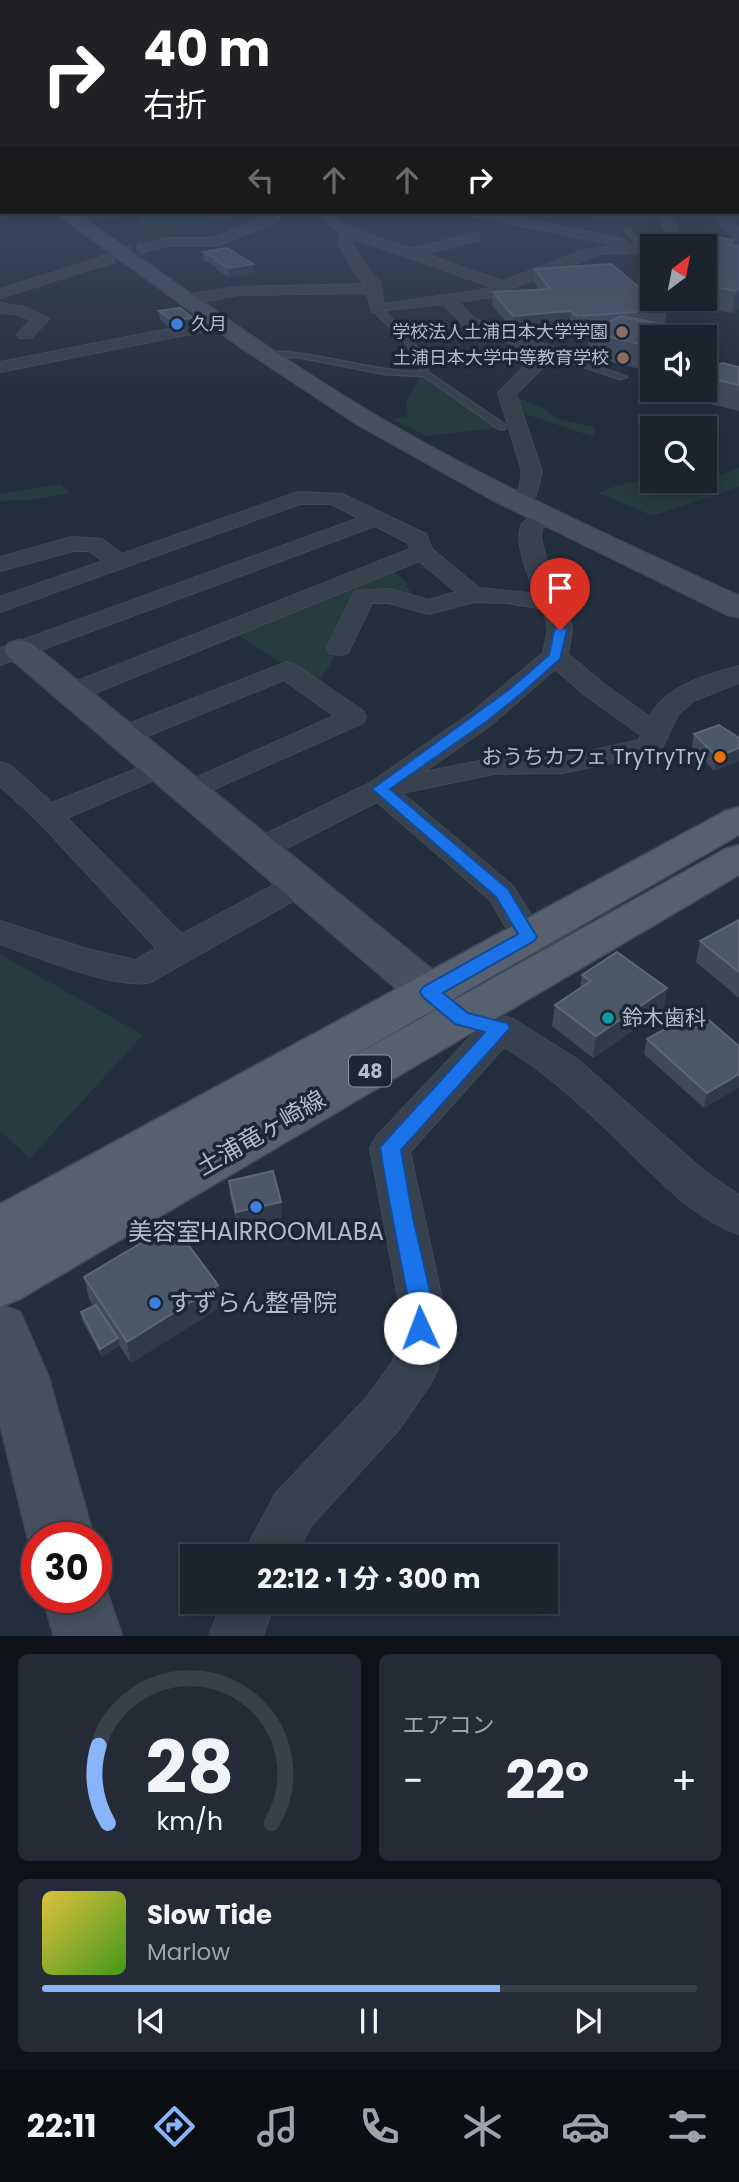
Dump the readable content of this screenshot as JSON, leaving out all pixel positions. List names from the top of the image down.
{
  "streets": {
    "main road": ["48", "土浦竜ヶ崎線"]
  },
  "places": [
    "久月",
    "学校法人土浦日本大学学園",
    "土浦日本大学中等教育学校",
    "おうちカフェ TryTryTry",
    "鈴木歯科",
    "美容室HAIRROOMLABA",
    "すずらん整骨院"
  ],
  "north": "top right",
  "page": {
    "turn": ["40 m", "右折"],
    "limit": "30",
    "trip": "22:12 · 1 分 · 300 m",
    "tile": "エアコン",
    "heat": ["−", "22°", "+"],
    "song": ["Slow Tide", "Marlow"],
    "tabs": "22:11",
    "gauge": ["28", "km/h"]
  }
}
